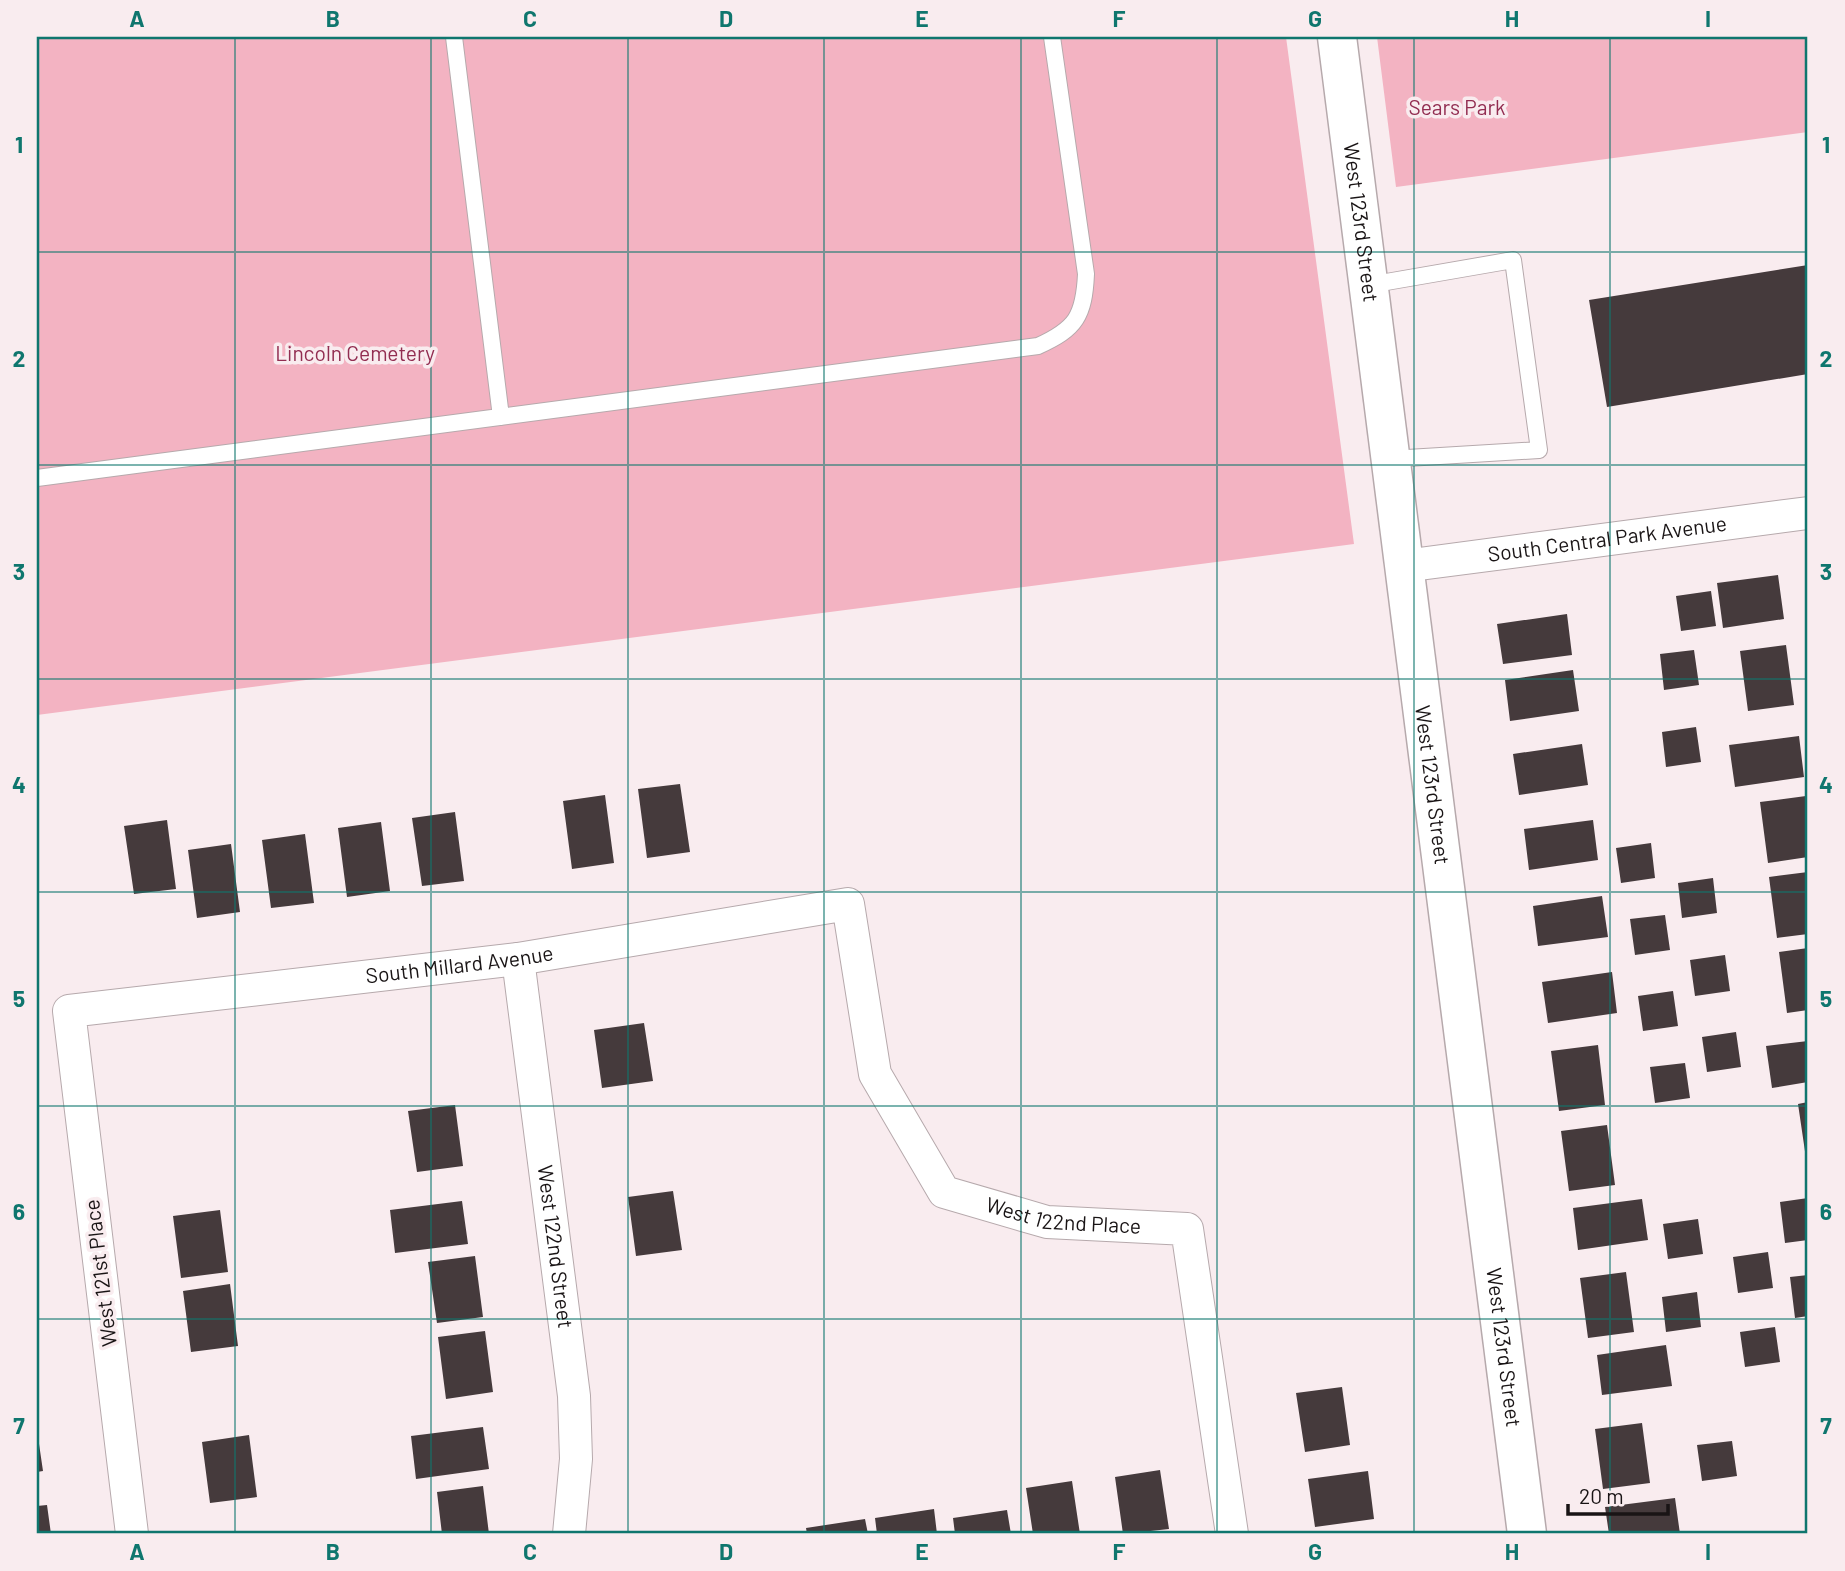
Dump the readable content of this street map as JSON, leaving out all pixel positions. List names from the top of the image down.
{
  "streets": {
    "street": [
      "West 123rd Street",
      "South Central Park Avenue",
      "South Millard Avenue",
      "West 122nd Place",
      "West 122nd Street",
      "West 121st Place"
    ]
  },
  "crossings": [
    ["West 123rd Street", "South Central Park Avenue"],
    ["South Millard Avenue", "West 122nd Place"],
    ["South Millard Avenue", "West 122nd Street"],
    ["South Millard Avenue", "West 121st Place"]
  ],
  "parks": ["Sears Park", "Lincoln Cemetery"],
  "scale_bar": "20 m",
  "grid": {
    "columns": [
      "A",
      "B",
      "C",
      "D",
      "E",
      "F",
      "G",
      "H",
      "I"
    ],
    "rows": [
      "1",
      "2",
      "3",
      "4",
      "5",
      "6",
      "7"
    ]
  }
}
